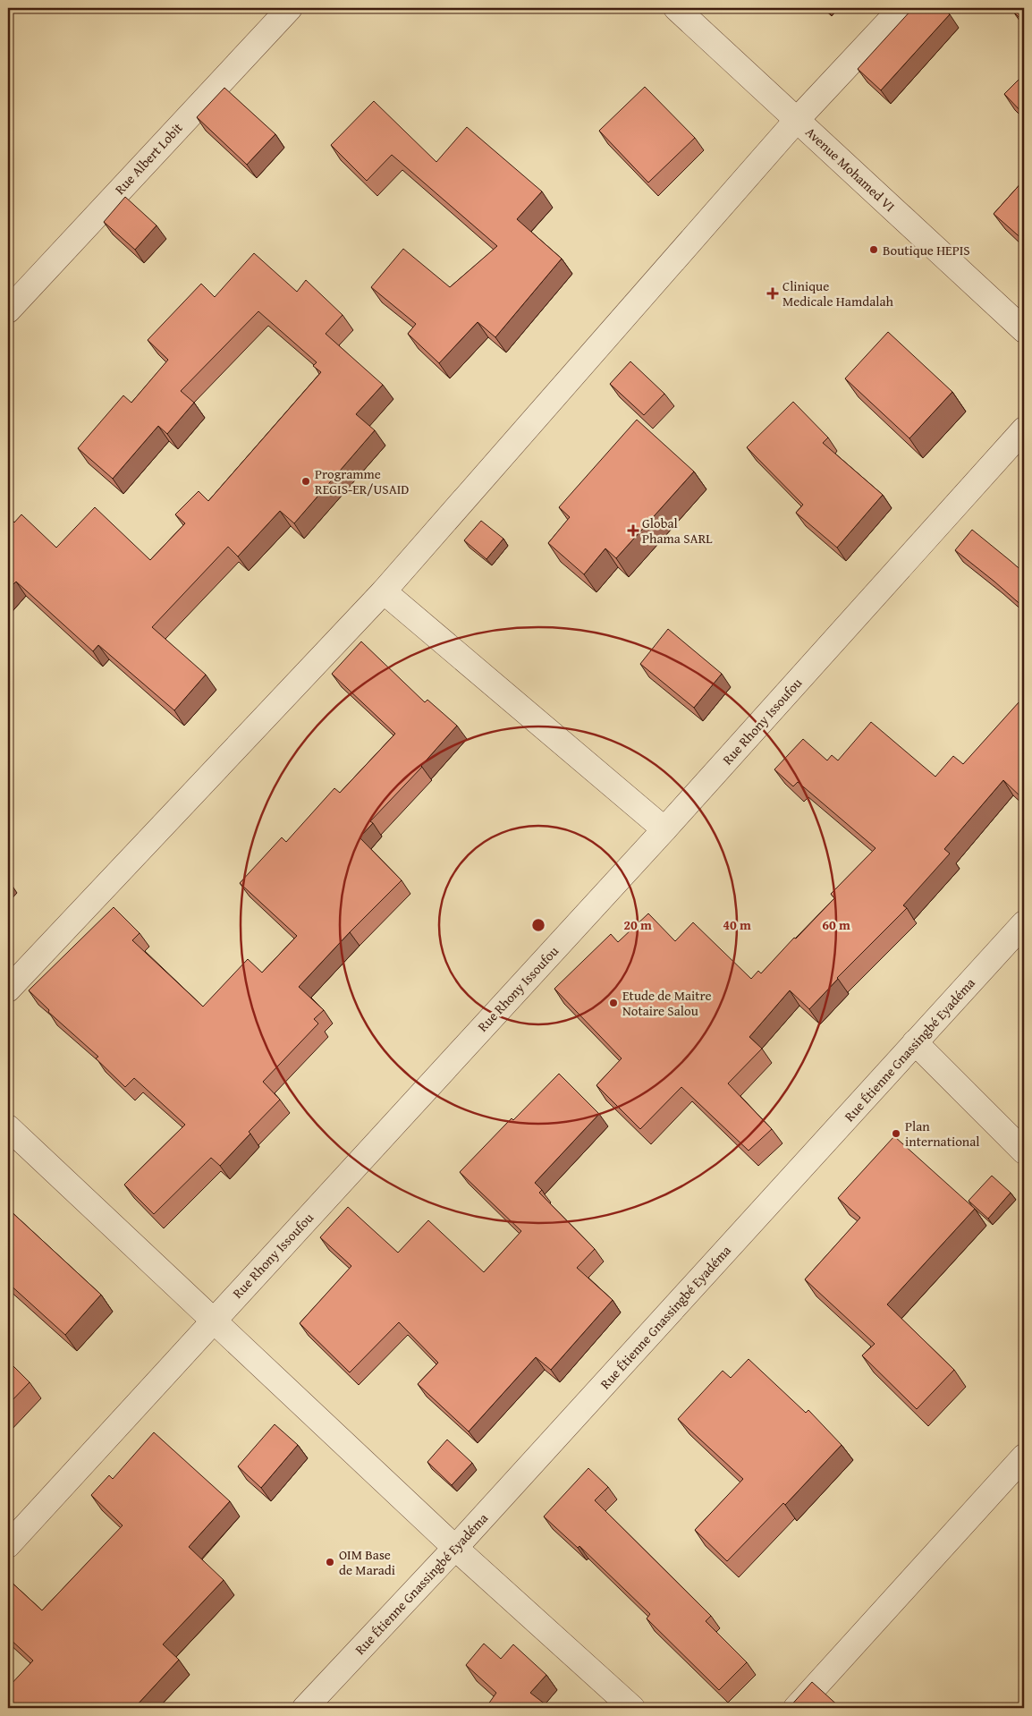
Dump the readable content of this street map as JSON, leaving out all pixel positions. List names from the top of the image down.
{
  "streets": {
    "street": [
      "Rue Albert Lobit",
      "Avenue Mohamed VI",
      "Rue Rhony Issoufou",
      "Rue Étienne Gnassingbé Eyadéma"
    ]
  },
  "places": {
    "other": [
      "Boutique HEPIS",
      "Programme REGIS-ER/USAID",
      "Etude de Maitre Notaire Salou",
      "Plan international",
      "OIM Base de Maradi"
    ],
    "health": ["Clinique Medicale Hamdalah", "Global Phama SARL"]
  },
  "rings": ["20 m", "40 m", "60 m"]
}
